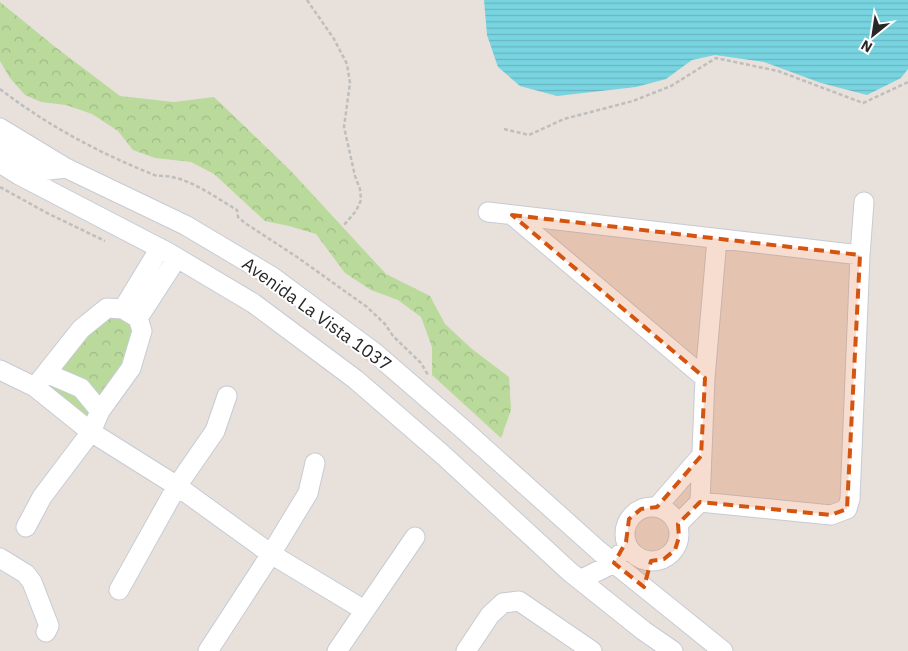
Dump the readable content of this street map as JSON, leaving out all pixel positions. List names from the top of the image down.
{
  "streets": {
    "street": ["Avenida La Vista 1037"]
  },
  "north": "bottom left"
}
